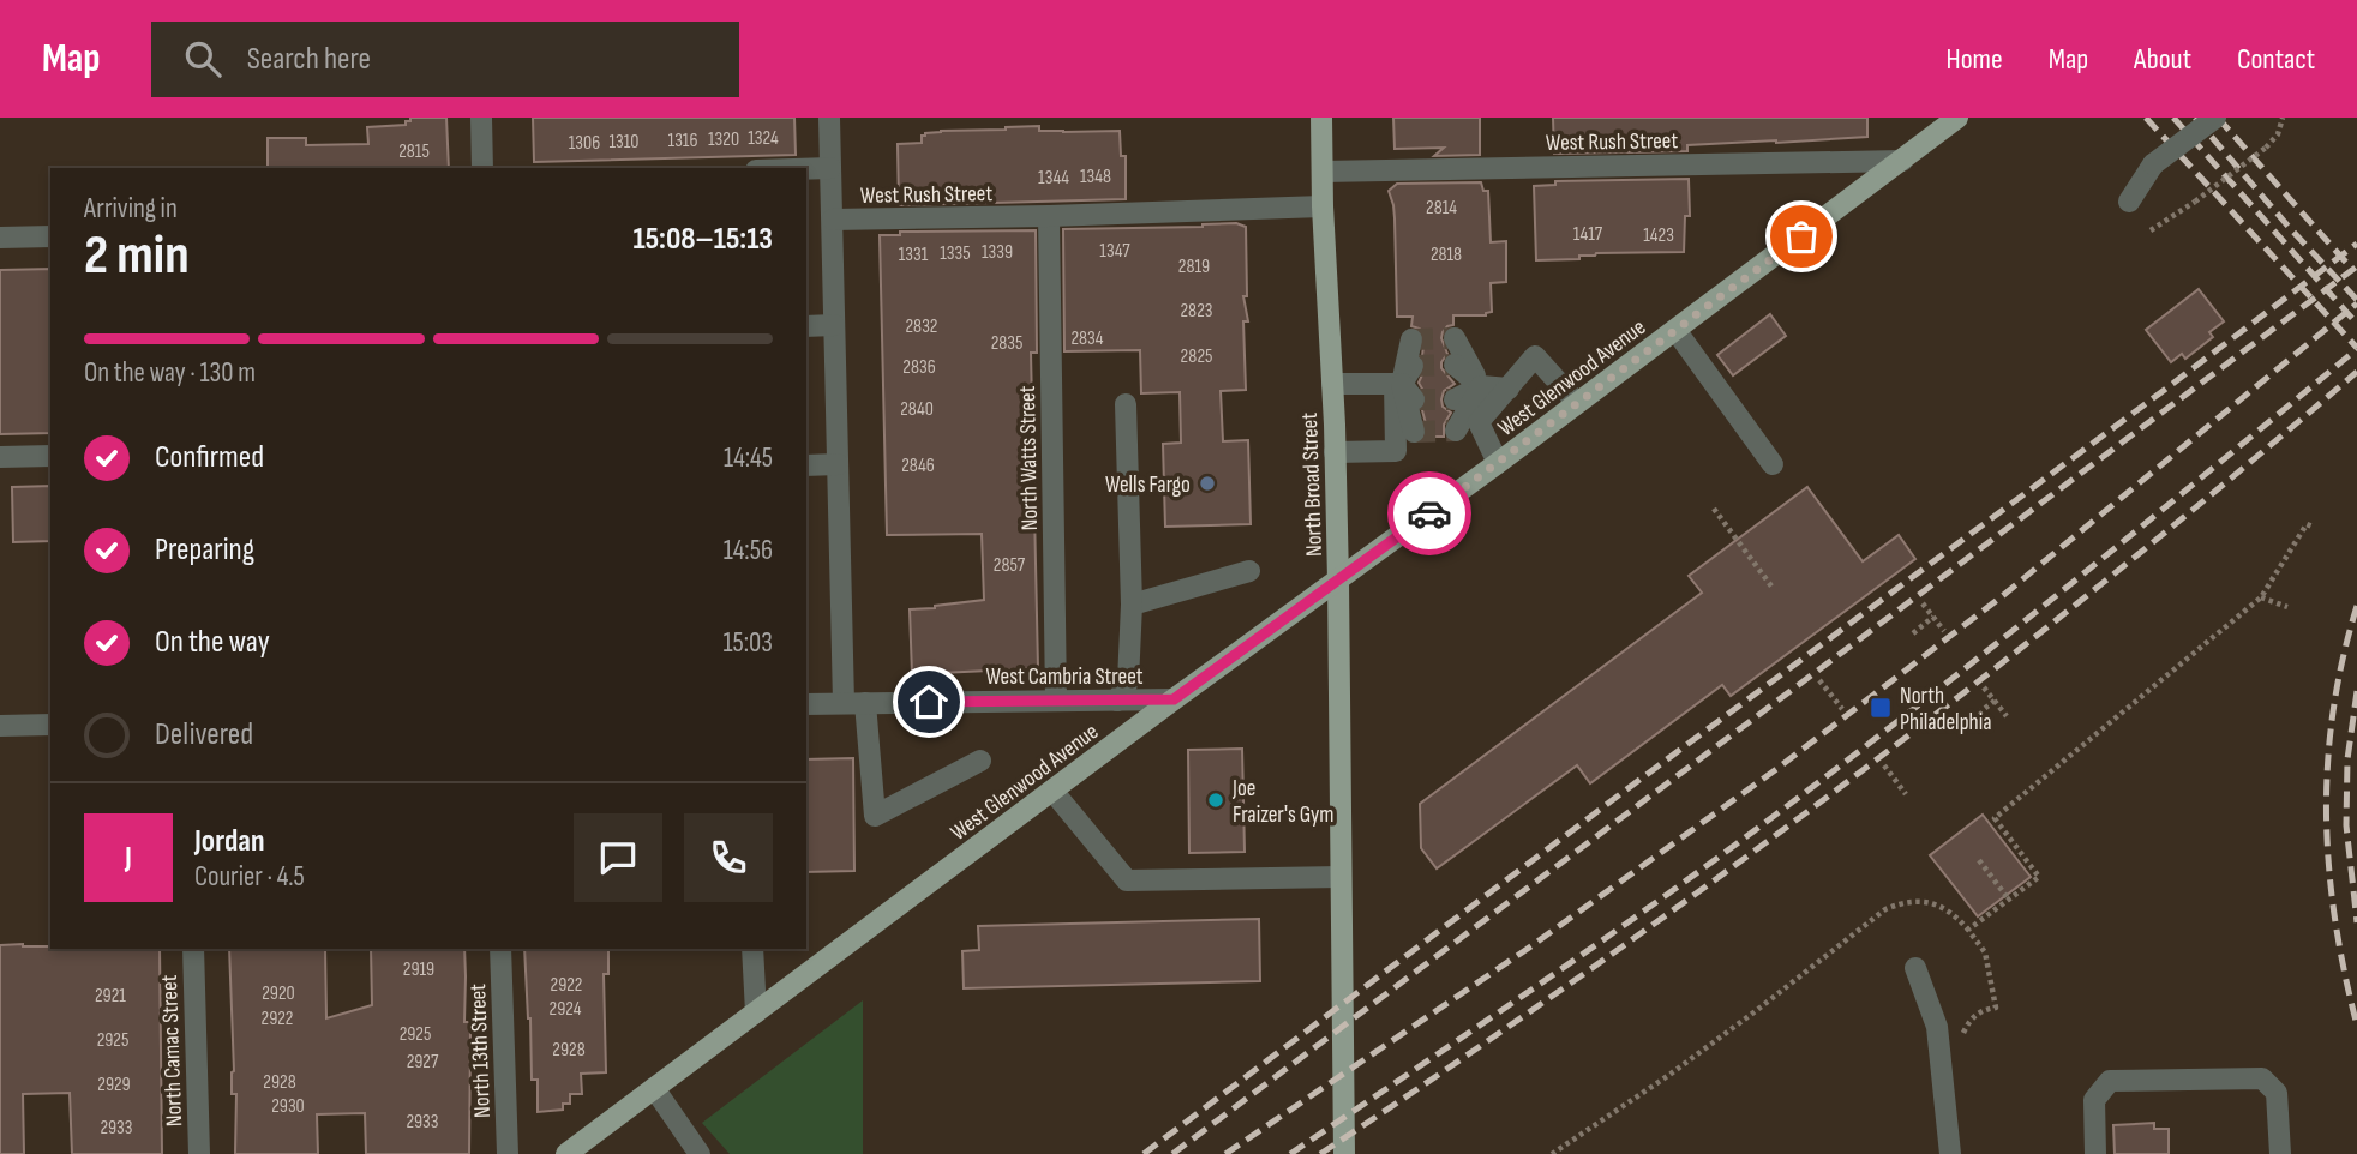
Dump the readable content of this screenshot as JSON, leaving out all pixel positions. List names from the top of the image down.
{
  "streets": {
    "main road": ["West Glenwood Avenue", "North Broad Street"],
    "street": [
      "West Rush Street",
      "North Watts Street",
      "West Cambria Street",
      "North Camac Street",
      "North 13th Street"
    ]
  },
  "crossings": [
    ["West Rush Street", "West Glenwood Avenue"],
    ["West Rush Street", "North Watts Street"],
    ["West Rush Street", "North Broad Street"],
    ["West Glenwood Avenue", "North Broad Street"],
    ["West Glenwood Avenue", "West Cambria Street"],
    ["North Watts Street", "West Cambria Street"]
  ],
  "places": {
    "other": ["Wells Fargo", "Joe Fraizer's Gym"],
    "transit": ["North Philadelphia"]
  },
  "house_numbers": [
    "1324",
    "1320",
    "1316",
    "1310",
    "1306",
    "2815",
    "1348",
    "1344",
    "2814",
    "1417",
    "1423",
    "1347",
    "1339",
    "1335",
    "1331",
    "2818",
    "2819",
    "2823",
    "2832",
    "2834",
    "2835",
    "2825",
    "2836",
    "2840",
    "2846",
    "2857",
    "2919",
    "2922",
    "2920",
    "2921",
    "2924",
    "2922",
    "2925",
    "2925",
    "2928",
    "2927",
    "2928",
    "2929",
    "2930",
    "2933",
    "2933"
  ],
  "page": {
    "header": "Map",
    "search": "Search here",
    "nav": [
      "Home",
      "Map",
      "About",
      "Contact"
    ],
    "heading": ["2 min", "Arriving in", "15:08–15:13"],
    "panel": ["Jordan", "Courier · 4.5"],
    "bar": "On the way · 130 m",
    "list": [
      ["Confirmed", "14:45"],
      ["Preparing", "14:56"],
      ["On the way", "15:03"],
      "Delivered"
    ],
    "round": "J"
  }
}
